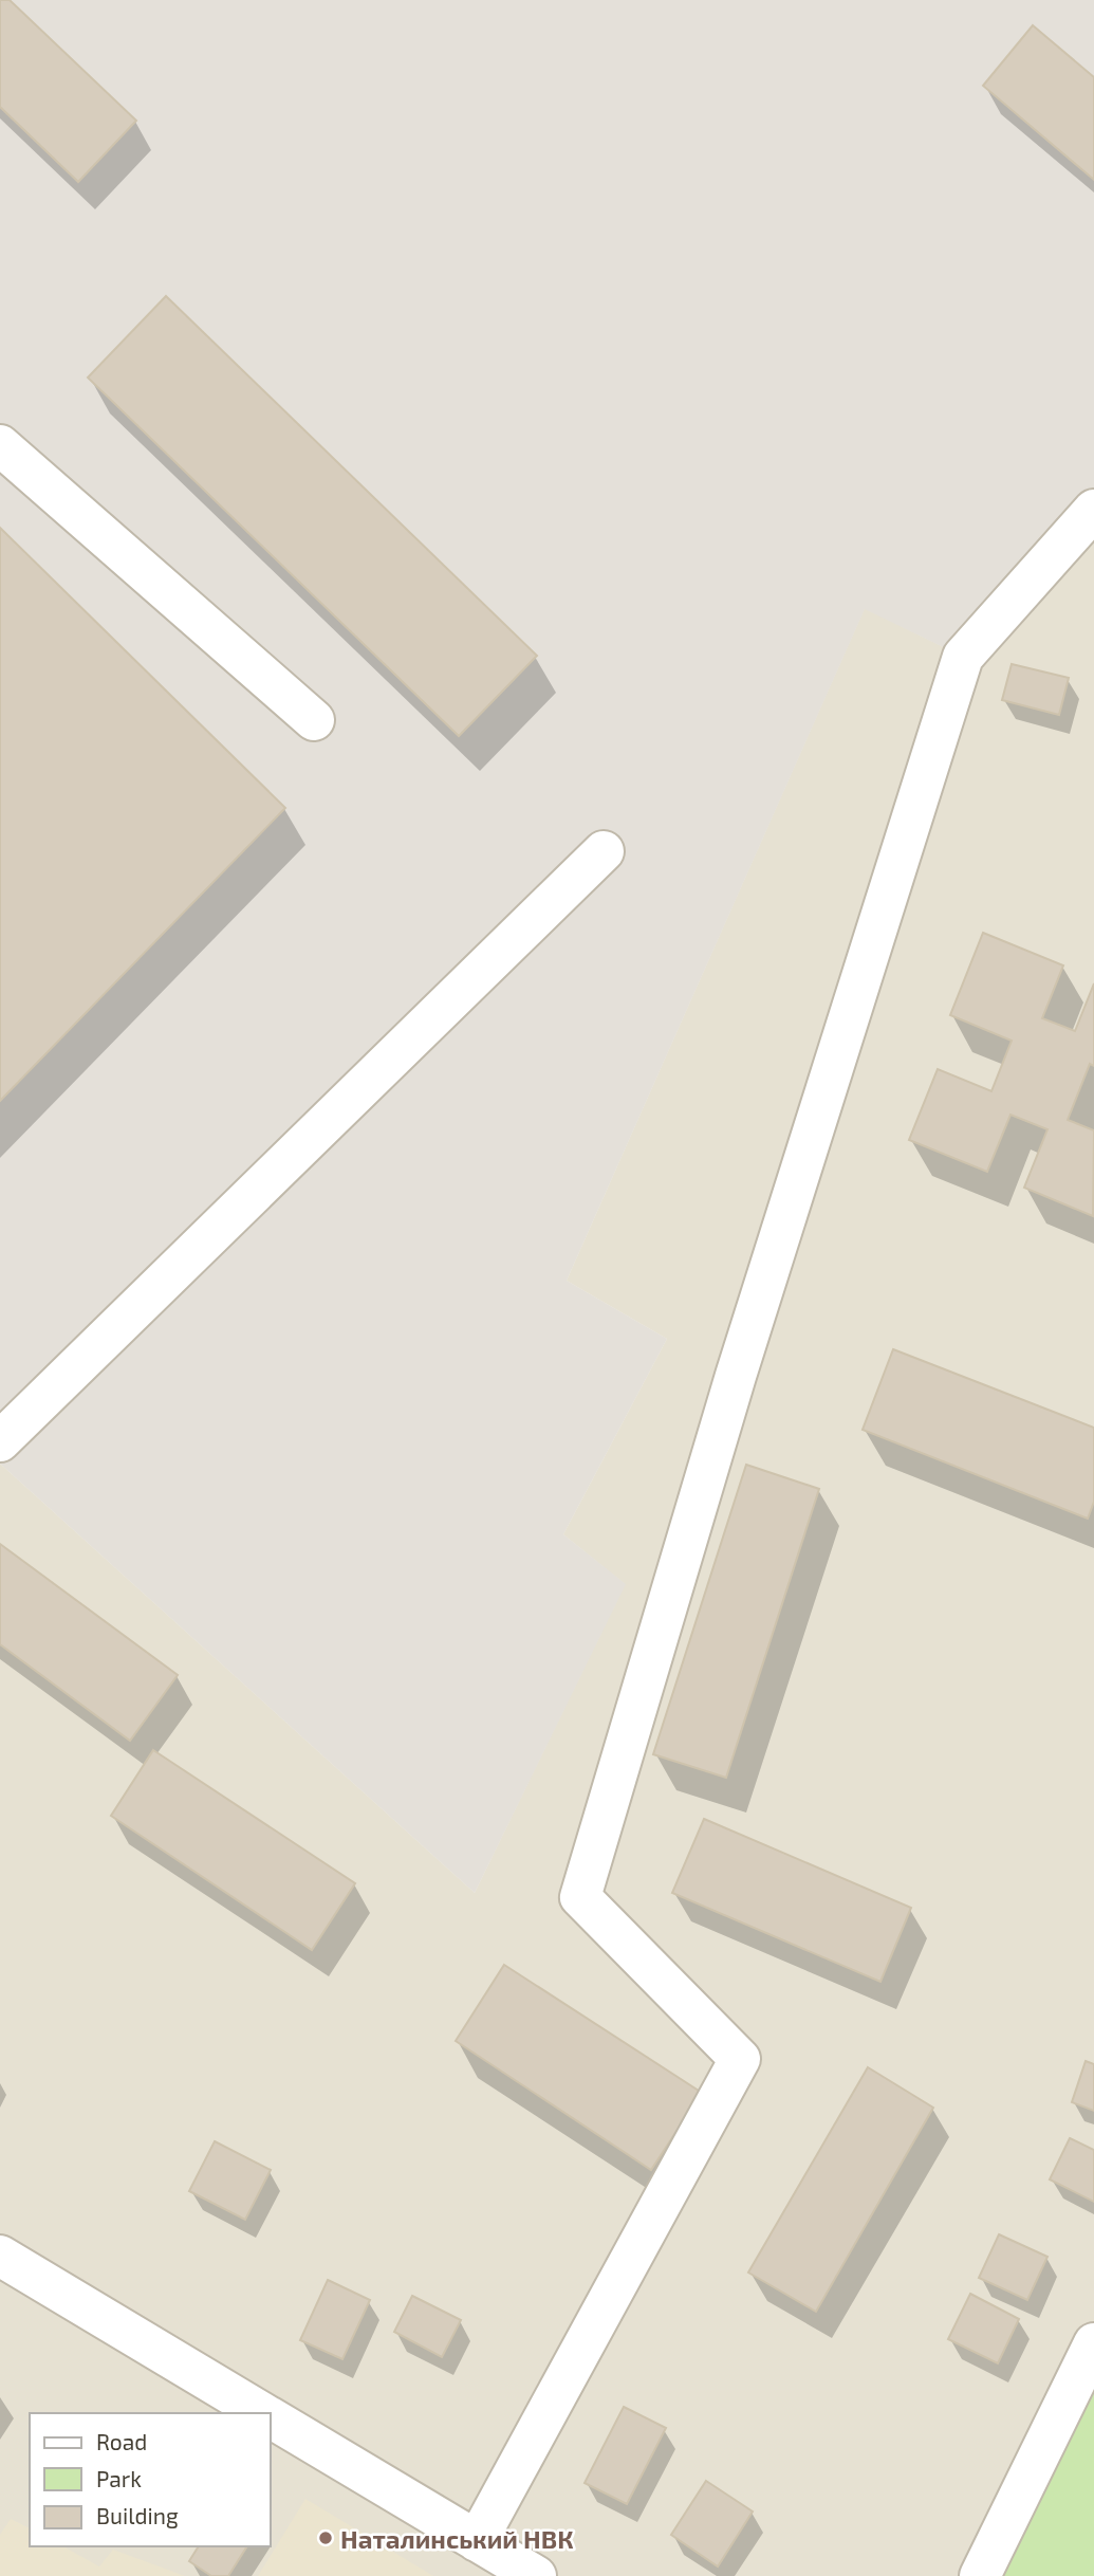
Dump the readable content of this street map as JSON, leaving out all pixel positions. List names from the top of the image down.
{
  "places": ["Наталинський НВК"],
  "legend": ["Road", "Park", "Building"]
}
